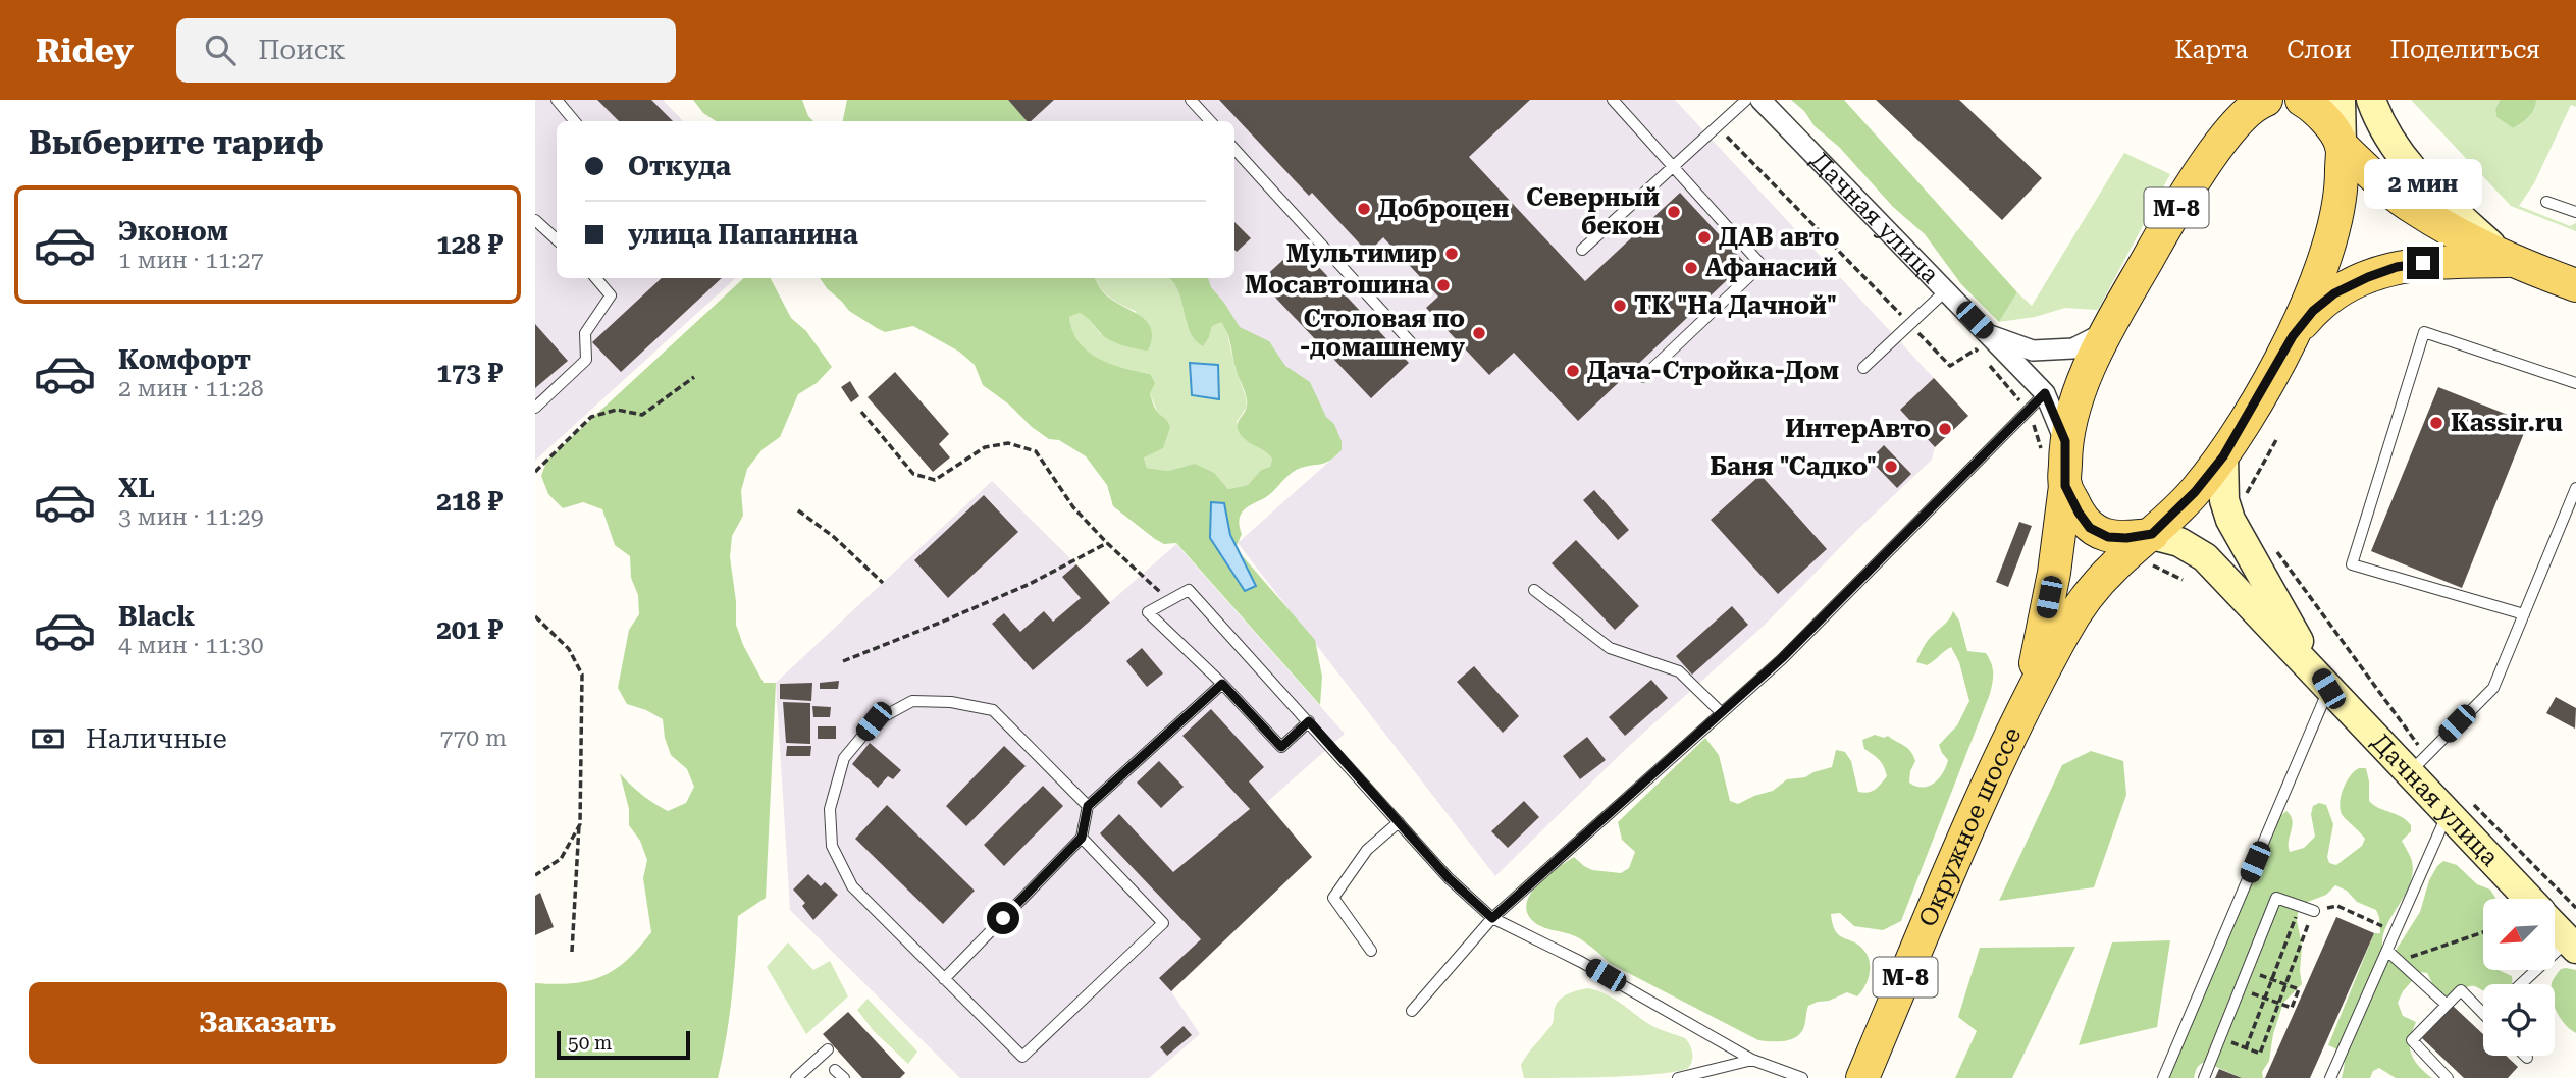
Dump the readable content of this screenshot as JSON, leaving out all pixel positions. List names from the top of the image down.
{
  "streets": {
    "main road": ["М-8", "Окружное шоссе"],
    "street": ["Дачная улица"]
  },
  "crossings": [
    ["М-8", "Окружное шоссе"],
    ["Дачная улица", "Окружное шоссе"]
  ],
  "places": [
    "Доброцен",
    "Северный бекон",
    "ДАВ авто",
    "Мультимир",
    "Афанасий",
    "Мосавтошина",
    "ТК \"На Дачной\"",
    "Столовая по -домашнему",
    "Дача-Стройка-Дом",
    "Kassir.ru",
    "ИнтерАвто",
    "Баня \"Садко\""
  ],
  "scale_bar": "50 m",
  "north": "bottom left",
  "page": {
    "header": "Ridey",
    "search": "Поиск",
    "nav": ["Карта", "Слои", "Поделиться"],
    "heading": "Выберите тариф",
    "banner": ["Откуда", "улица Папанина"],
    "bubble": "2 мин",
    "list": [
      {
        "name": "Эконом",
        "note": "1 мин · 11:27",
        "value": "128 ₽"
      },
      {
        "name": "Комфорт",
        "note": "2 мин · 11:28",
        "value": "173 ₽"
      },
      {
        "name": "XL",
        "note": "3 мин · 11:29",
        "value": "218 ₽"
      },
      {
        "name": "Black",
        "note": "4 мин · 11:30",
        "value": "201 ₽"
      }
    ],
    "pay": ["Наличные", "770 m"],
    "buttons": "Заказать",
    "scale": "50 m"
  }
}
